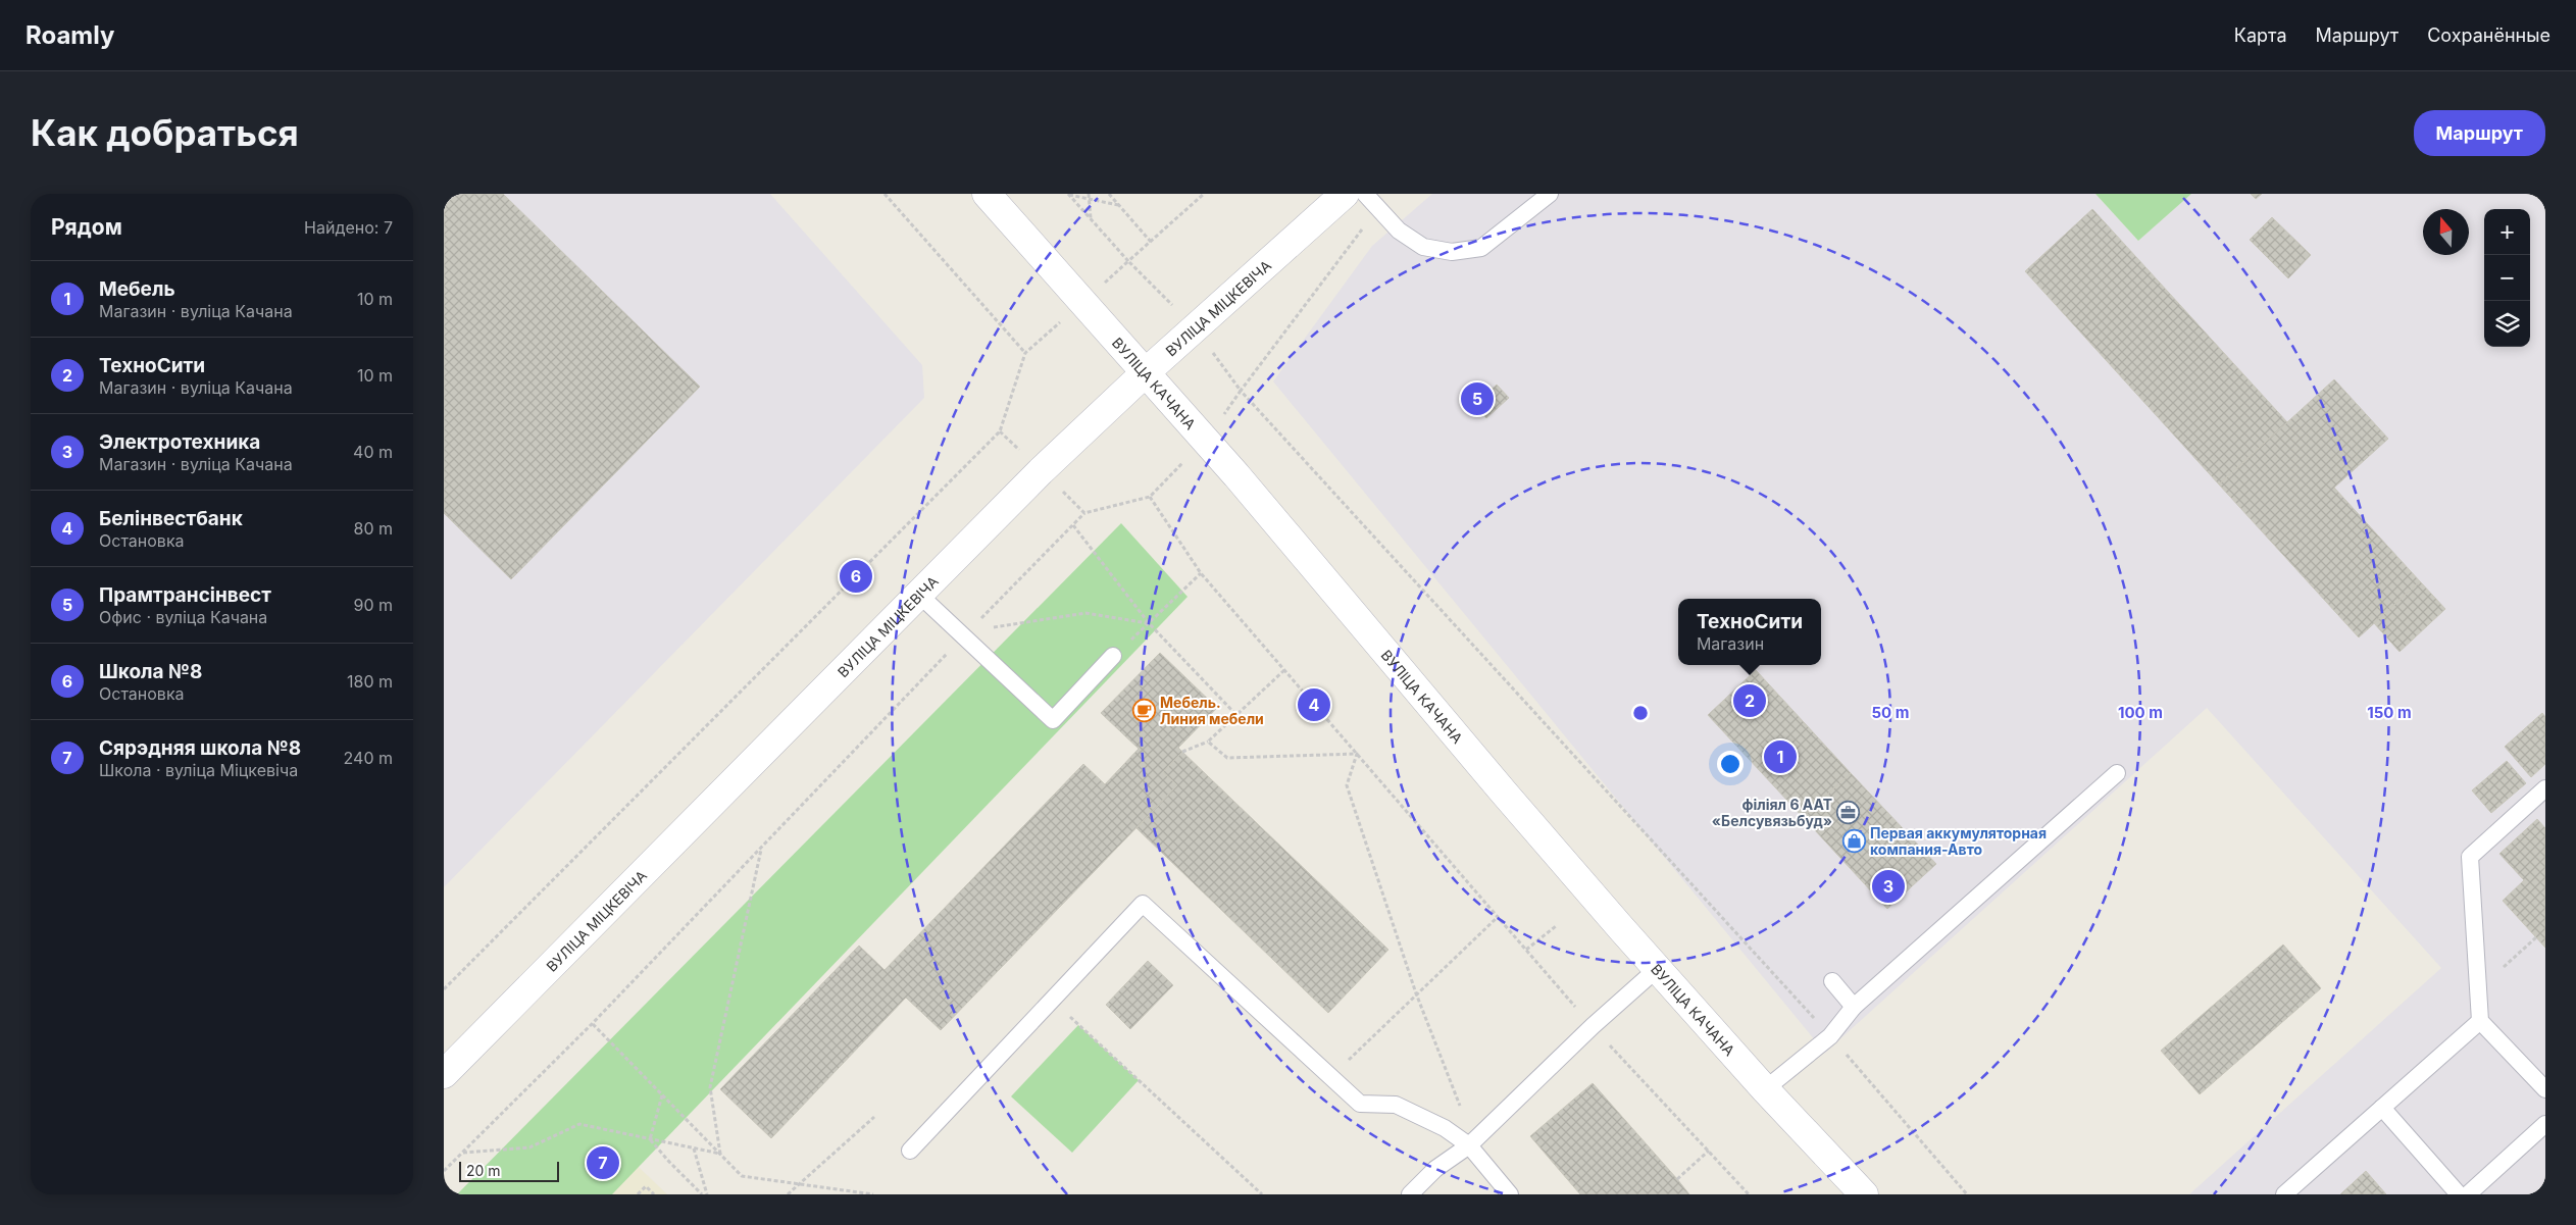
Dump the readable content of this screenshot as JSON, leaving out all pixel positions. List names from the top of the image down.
{
  "streets": {
    "main road": ["ВУЛІЦА МІЦКЕВІЧА", "ВУЛІЦА КАЧАНА"]
  },
  "crossings": [
    ["ВУЛІЦА МІЦКЕВІЧА", "ВУЛІЦА КАЧАНА"]
  ],
  "places": {
    "cafe": ["Мебель. Линия мебели"],
    "office": ["філіял 6 ААТ «Белсувязьбуд»"],
    "shop": ["Первая аккумуляторная компания-Авто"]
  },
  "scale_bar": "20 m",
  "north": "top",
  "page": {
    "header": "Roamly",
    "nav": ["Карта", "Маршрут", "Сохранённые"],
    "buttons": "Маршрут",
    "title": "Как добраться",
    "heading": ["Рядом", "Найдено: 7"],
    "map_buttons": ["+", "−"],
    "list": [
      {
        "mark": "1",
        "name": "Мебель",
        "note": "Магазин · вуліца Качана",
        "value": "10 m"
      },
      {
        "mark": "2",
        "name": "ТехноСити",
        "note": "Магазин · вуліца Качана",
        "value": "10 m"
      },
      {
        "mark": "3",
        "name": "Электротехника",
        "note": "Магазин · вуліца Качана",
        "value": "40 m"
      },
      {
        "mark": "4",
        "name": "Белінвестбанк",
        "note": "Остановка",
        "value": "80 m"
      },
      {
        "mark": "5",
        "name": "Прамтрансінвест",
        "note": "Офис · вуліца Качана",
        "value": "90 m"
      },
      {
        "mark": "6",
        "name": "Школа №8",
        "note": "Остановка",
        "value": "180 m"
      },
      {
        "mark": "7",
        "name": "Сярэдняя школа №8",
        "note": "Школа · вуліца Міцкевіча",
        "value": "240 m"
      }
    ],
    "pins": [
      "5",
      "6",
      "2",
      "4",
      "1",
      "3",
      "7"
    ],
    "popup": ["ТехноСити", "Магазин"],
    "scale": "20 m"
  },
  "rings": ["50 m", "100 m", "150 m"]
}
